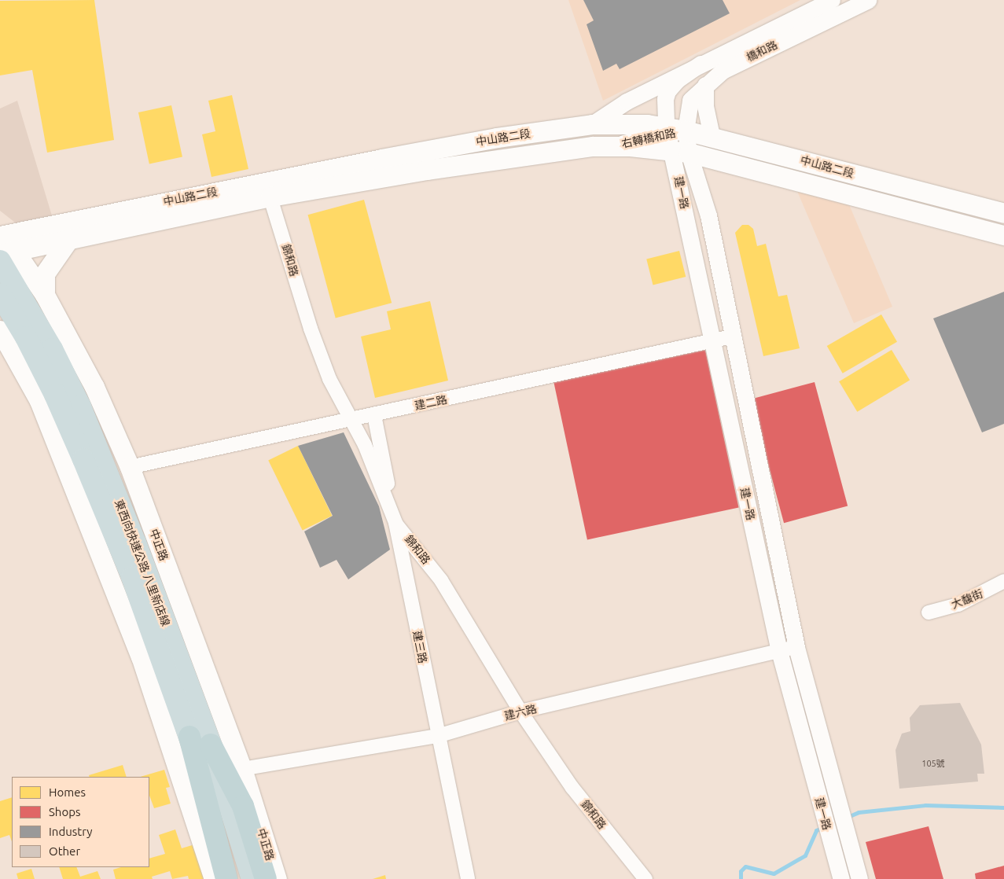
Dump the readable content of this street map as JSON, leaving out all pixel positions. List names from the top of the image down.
{
  "streets": {
    "highway": ["東西向快速公路 八里新店線"],
    "main road": ["中山路二段", "中正路"],
    "street": [
      "橋和路",
      "建一路",
      "錦和路",
      "建二路",
      "大馥街",
      "建三路",
      "建六路"
    ]
  },
  "crossings": [
    ["橋和路", "中山路二段"],
    ["橋和路", "建一路"],
    ["中山路二段", "建一路"],
    ["中山路二段", "錦和路"],
    ["中山路二段", "中正路"],
    ["中山路二段", "東西向快速公路 八里新店線"],
    ["建一路", "建二路"],
    ["建一路", "建六路"],
    ["錦和路", "建二路"],
    ["錦和路", "建三路"],
    ["錦和路", "建六路"],
    ["建二路", "中正路"],
    ["建二路", "建三路"],
    ["中正路", "東西向快速公路 八里新店線"],
    ["中正路", "建六路"],
    ["建三路", "建六路"]
  ],
  "house_numbers": ["105號"],
  "legend": [
    "Homes",
    "Shops",
    "Industry",
    "Other"
  ]
}
